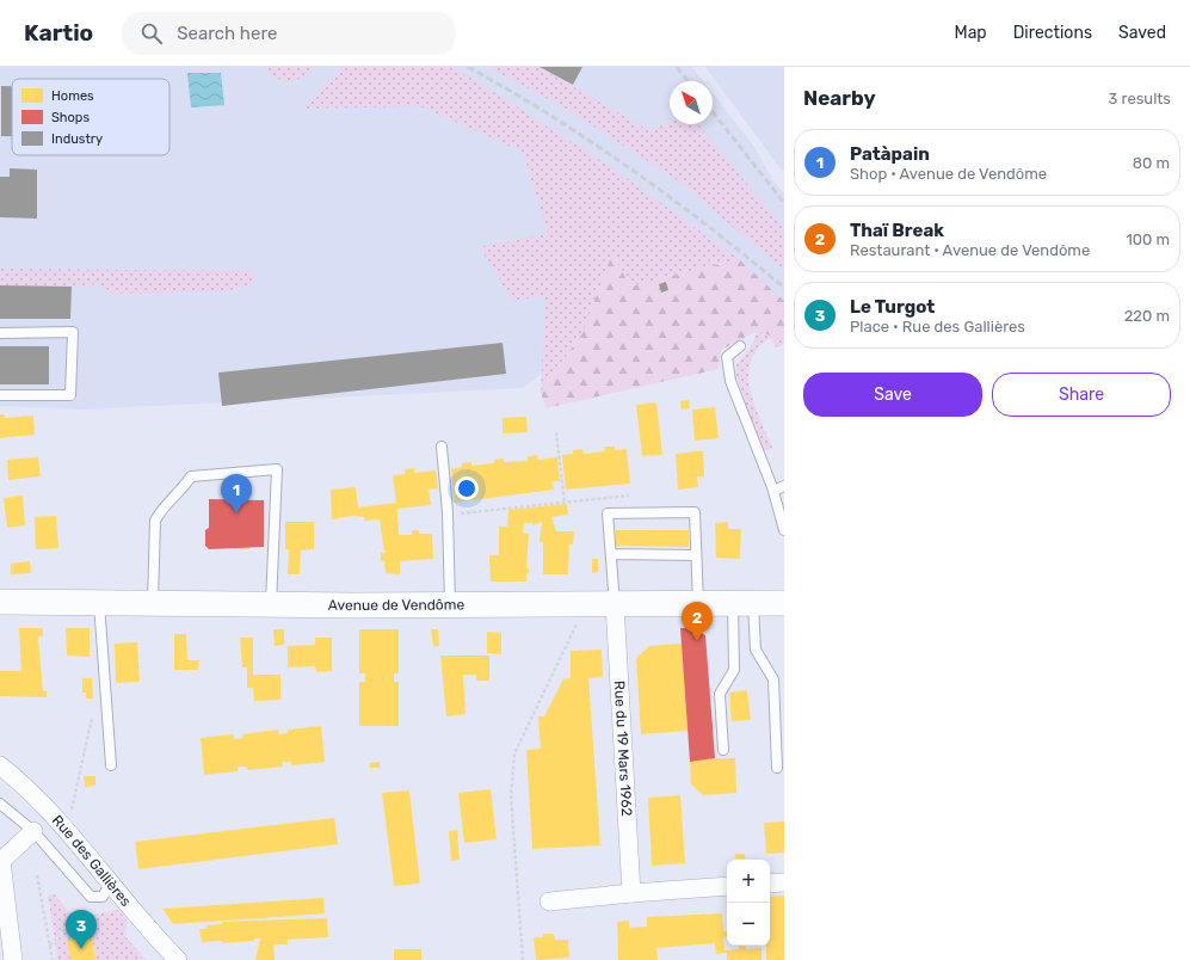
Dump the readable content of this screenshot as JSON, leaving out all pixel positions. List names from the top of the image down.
{
  "streets": {
    "main road": ["Avenue de Vendôme"],
    "street": ["Rue du 19 Mars 1962", "Rue des Gallières"]
  },
  "crossings": [
    ["Avenue de Vendôme", "Rue du 19 Mars 1962"]
  ],
  "legend": ["Homes", "Shops", "Industry"],
  "north": "top left",
  "page": {
    "header": "Kartio",
    "search": "Search here",
    "nav": ["Map", "Directions", "Saved"],
    "heading": ["Nearby", "3 results"],
    "list": [
      {
        "mark": "1",
        "name": "Patàpain",
        "note": "Shop · Avenue de Vendôme",
        "value": "80 m"
      },
      {
        "mark": "2",
        "name": "Thaï Break",
        "note": "Restaurant · Avenue de Vendôme",
        "value": "100 m"
      },
      {
        "mark": "3",
        "name": "Le Turgot",
        "note": "Place · Rue des Gallières",
        "value": "220 m"
      }
    ],
    "buttons": ["Save", "Share"],
    "pins": ["1", "2", "3"],
    "map_buttons": ["+", "−"]
  }
}
